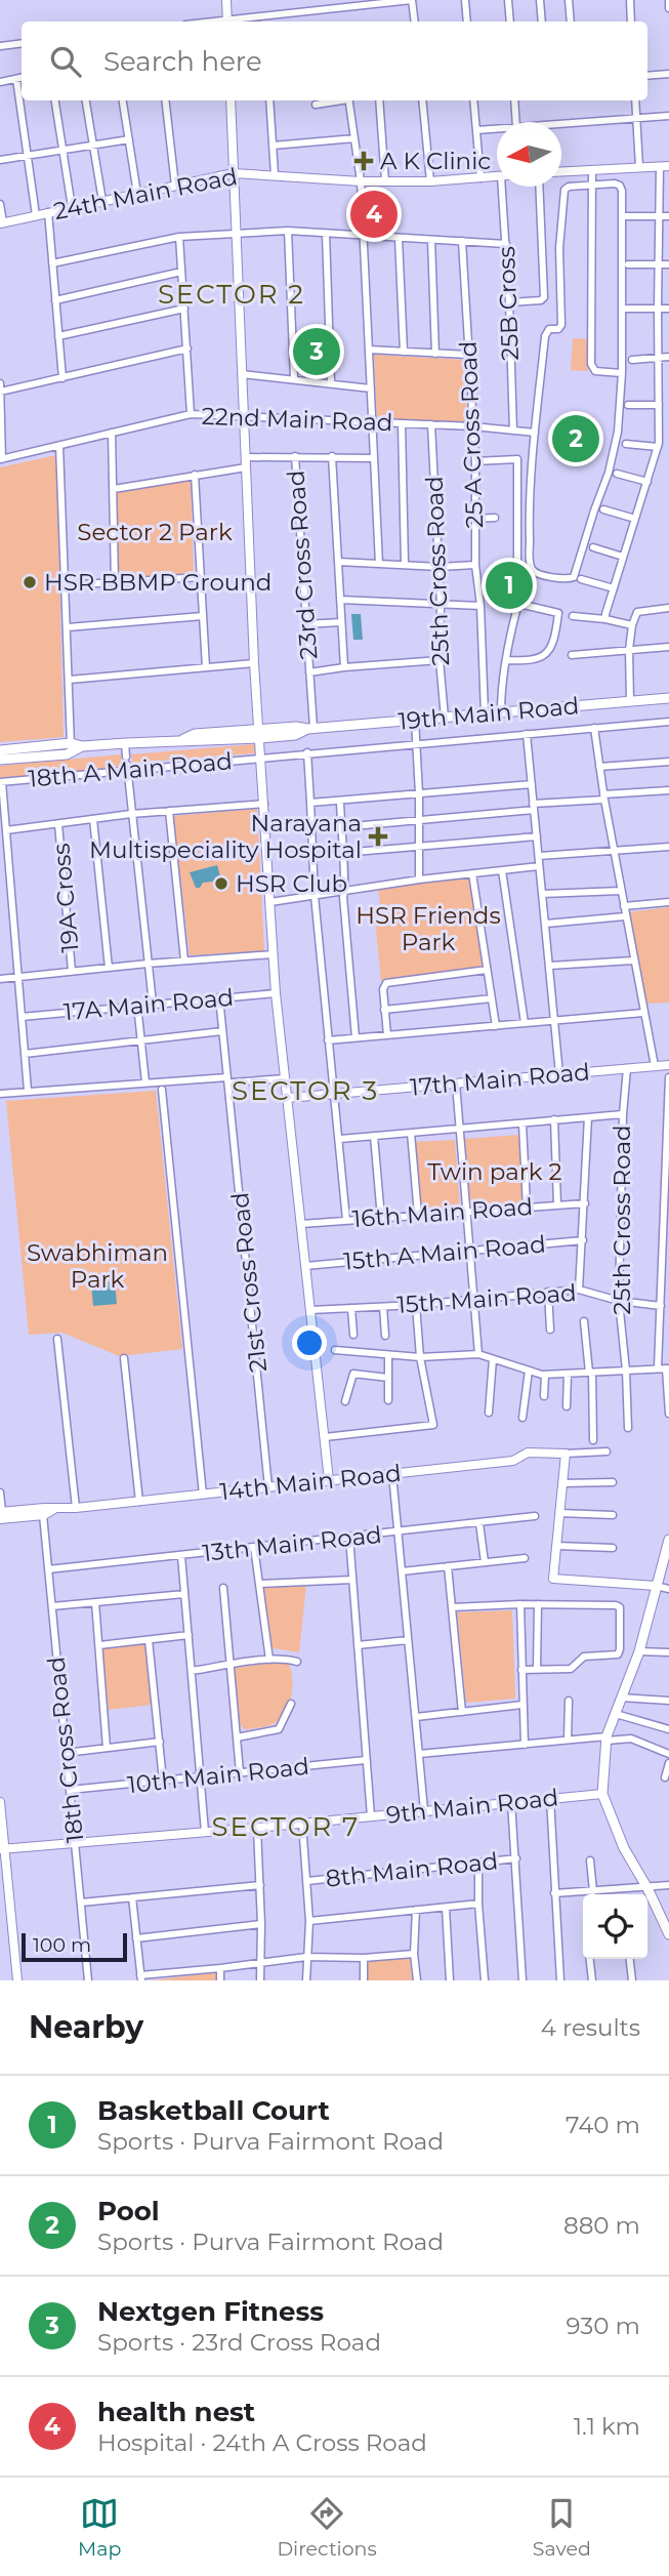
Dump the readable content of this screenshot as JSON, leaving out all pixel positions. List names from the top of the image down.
{
  "streets": {
    "main road": ["19th Main Road"],
    "street": [
      "24th Main Road",
      "25B Cross",
      "22nd Main Road",
      "25 A Cross Road",
      "23rd Cross Road",
      "25th Cross Road",
      "18th A Main Road",
      "19A Cross",
      "17A Main Road",
      "17th Main Road",
      "16th Main Road",
      "15th A Main Road",
      "21st Cross Road",
      "15th Main Road",
      "14th Main Road",
      "13th Main Road",
      "18th Cross Road",
      "10th Main Road",
      "9th Main Road",
      "8th Main Road"
    ]
  },
  "crossings": [
    ["25B Cross", "22nd Main Road"],
    ["22nd Main Road", "25 A Cross Road"],
    ["22nd Main Road", "23rd Cross Road"],
    ["22nd Main Road", "25th Cross Road"],
    ["25 A Cross Road", "19th Main Road"],
    ["23rd Cross Road", "19th Main Road"],
    ["25th Cross Road", "19th Main Road"],
    ["25th Cross Road", "17th Main Road"],
    ["25th Cross Road", "15th Main Road"],
    ["17A Main Road", "21st Cross Road"],
    ["21st Cross Road", "14th Main Road"],
    ["14th Main Road", "18th Cross Road"],
    ["13th Main Road", "18th Cross Road"],
    ["18th Cross Road", "10th Main Road"],
    ["18th Cross Road", "9th Main Road"]
  ],
  "districts": ["SECTOR 2", "SECTOR 3", "SECTOR 7"],
  "parks": [
    "Sector 2 Park",
    "HSR Friends Park",
    "Twin park 2",
    "Swabhiman Park"
  ],
  "places": {
    "health": ["A K Clinic", "Narayana Multispeciality Hospital"],
    "other": ["HSR BBMP Ground", "HSR Club"]
  },
  "scale_bar": "100 m",
  "north": "left",
  "page": {
    "search": "Search here",
    "pins": [
      "4",
      "3",
      "2",
      "1"
    ],
    "scale": "100 m",
    "heading": ["Nearby", "4 results"],
    "list": [
      {
        "mark": "1",
        "name": "Basketball Court",
        "note": "Sports · Purva Fairmont Road",
        "value": "740 m"
      },
      {
        "mark": "2",
        "name": "Pool",
        "note": "Sports · Purva Fairmont Road",
        "value": "880 m"
      },
      {
        "mark": "3",
        "name": "Nextgen Fitness",
        "note": "Sports · 23rd Cross Road",
        "value": "930 m"
      },
      {
        "mark": "4",
        "name": "health nest",
        "note": "Hospital · 24th A Cross Road",
        "value": "1.1 km"
      }
    ],
    "nav": ["Map", "Directions", "Saved"]
  }
}
